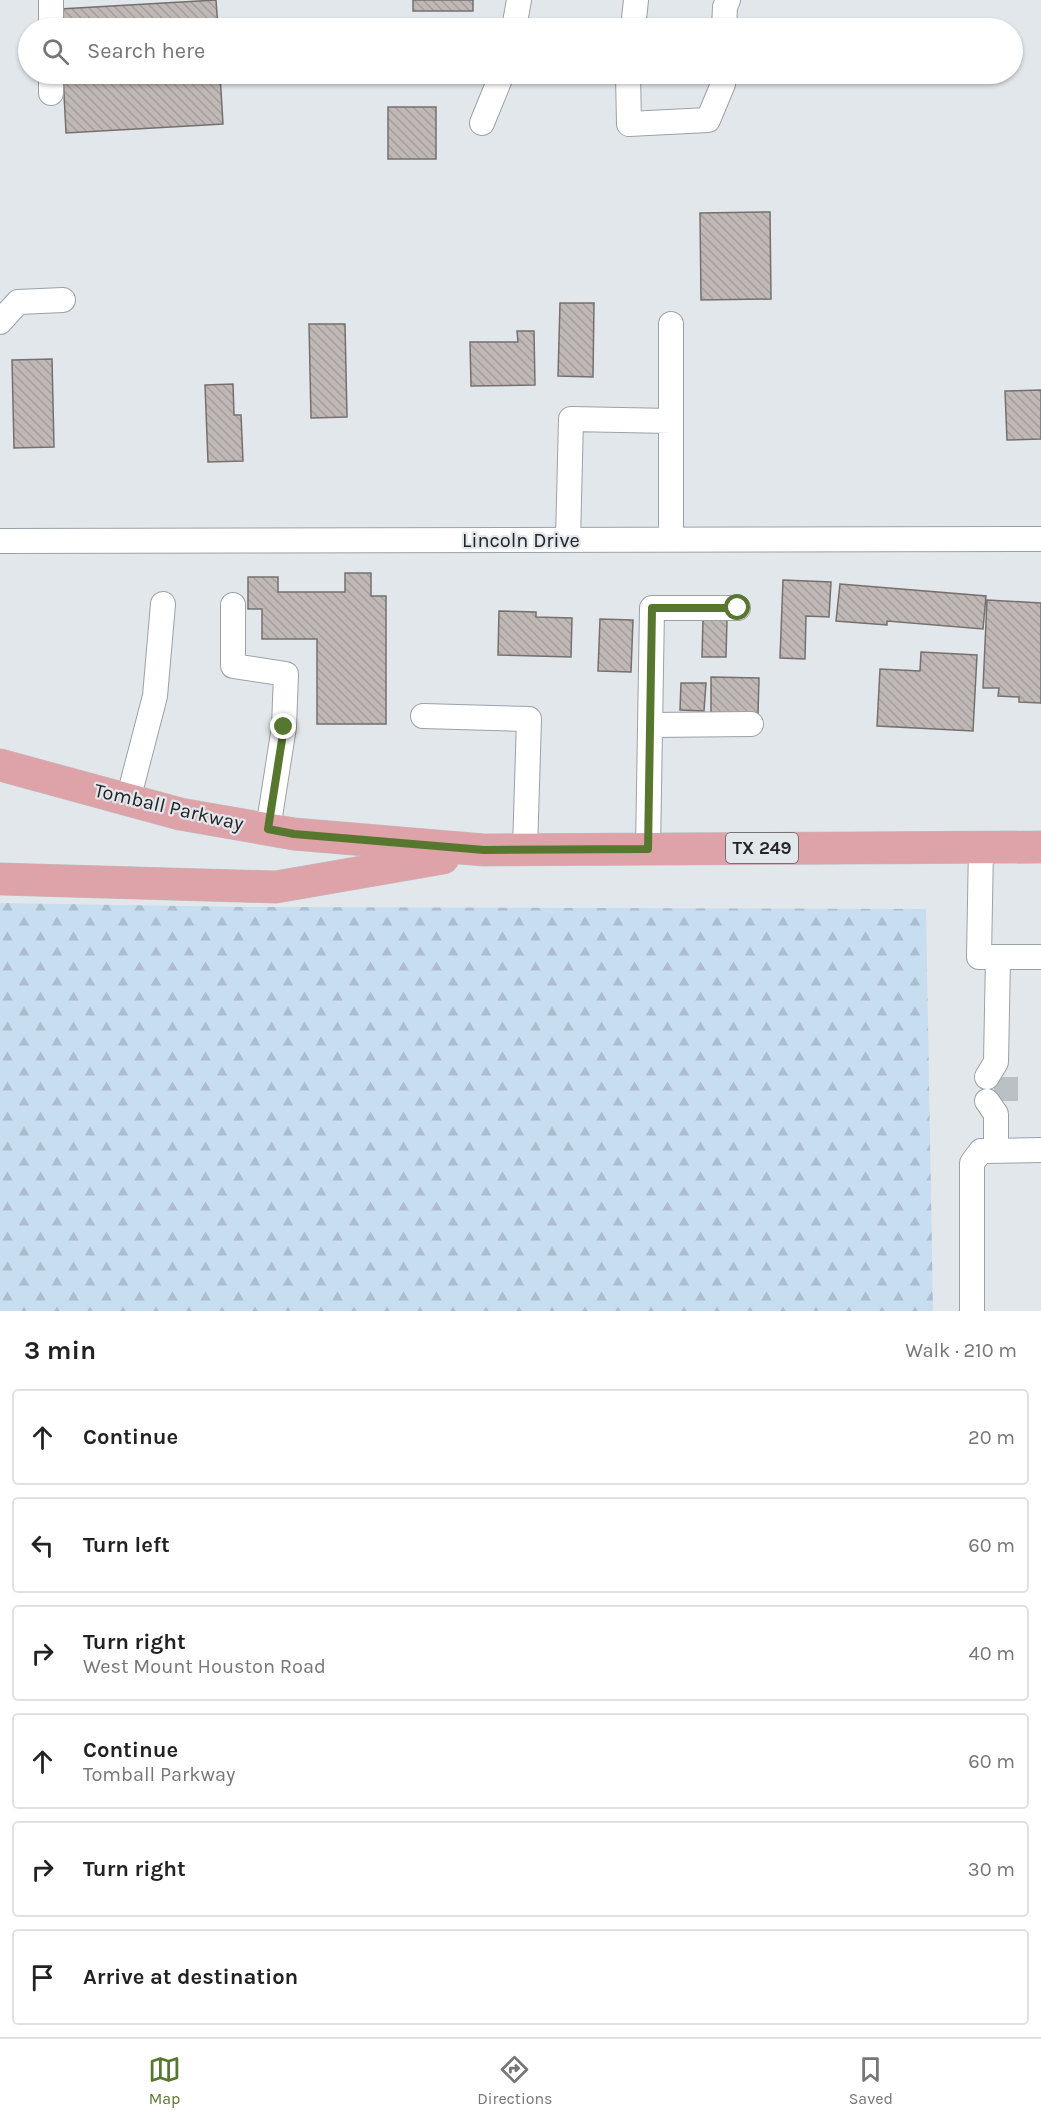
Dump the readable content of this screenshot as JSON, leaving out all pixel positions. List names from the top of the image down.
{
  "streets": {
    "main road": ["Tomball Parkway", "TX 249"],
    "street": ["Lincoln Drive"]
  },
  "crossings": [
    ["Tomball Parkway", "TX 249"]
  ],
  "page": {
    "search": "Search here",
    "heading": ["3 min", "Walk · 210 m"],
    "list": [
      ["Continue", "20 m"],
      ["Turn left", "60 m"],
      ["Turn right", "West Mount Houston Road", "40 m"],
      ["Continue", "Tomball Parkway", "60 m"],
      ["Turn right", "30 m"],
      "Arrive at destination"
    ],
    "nav": ["Map", "Directions", "Saved"]
  }
}
